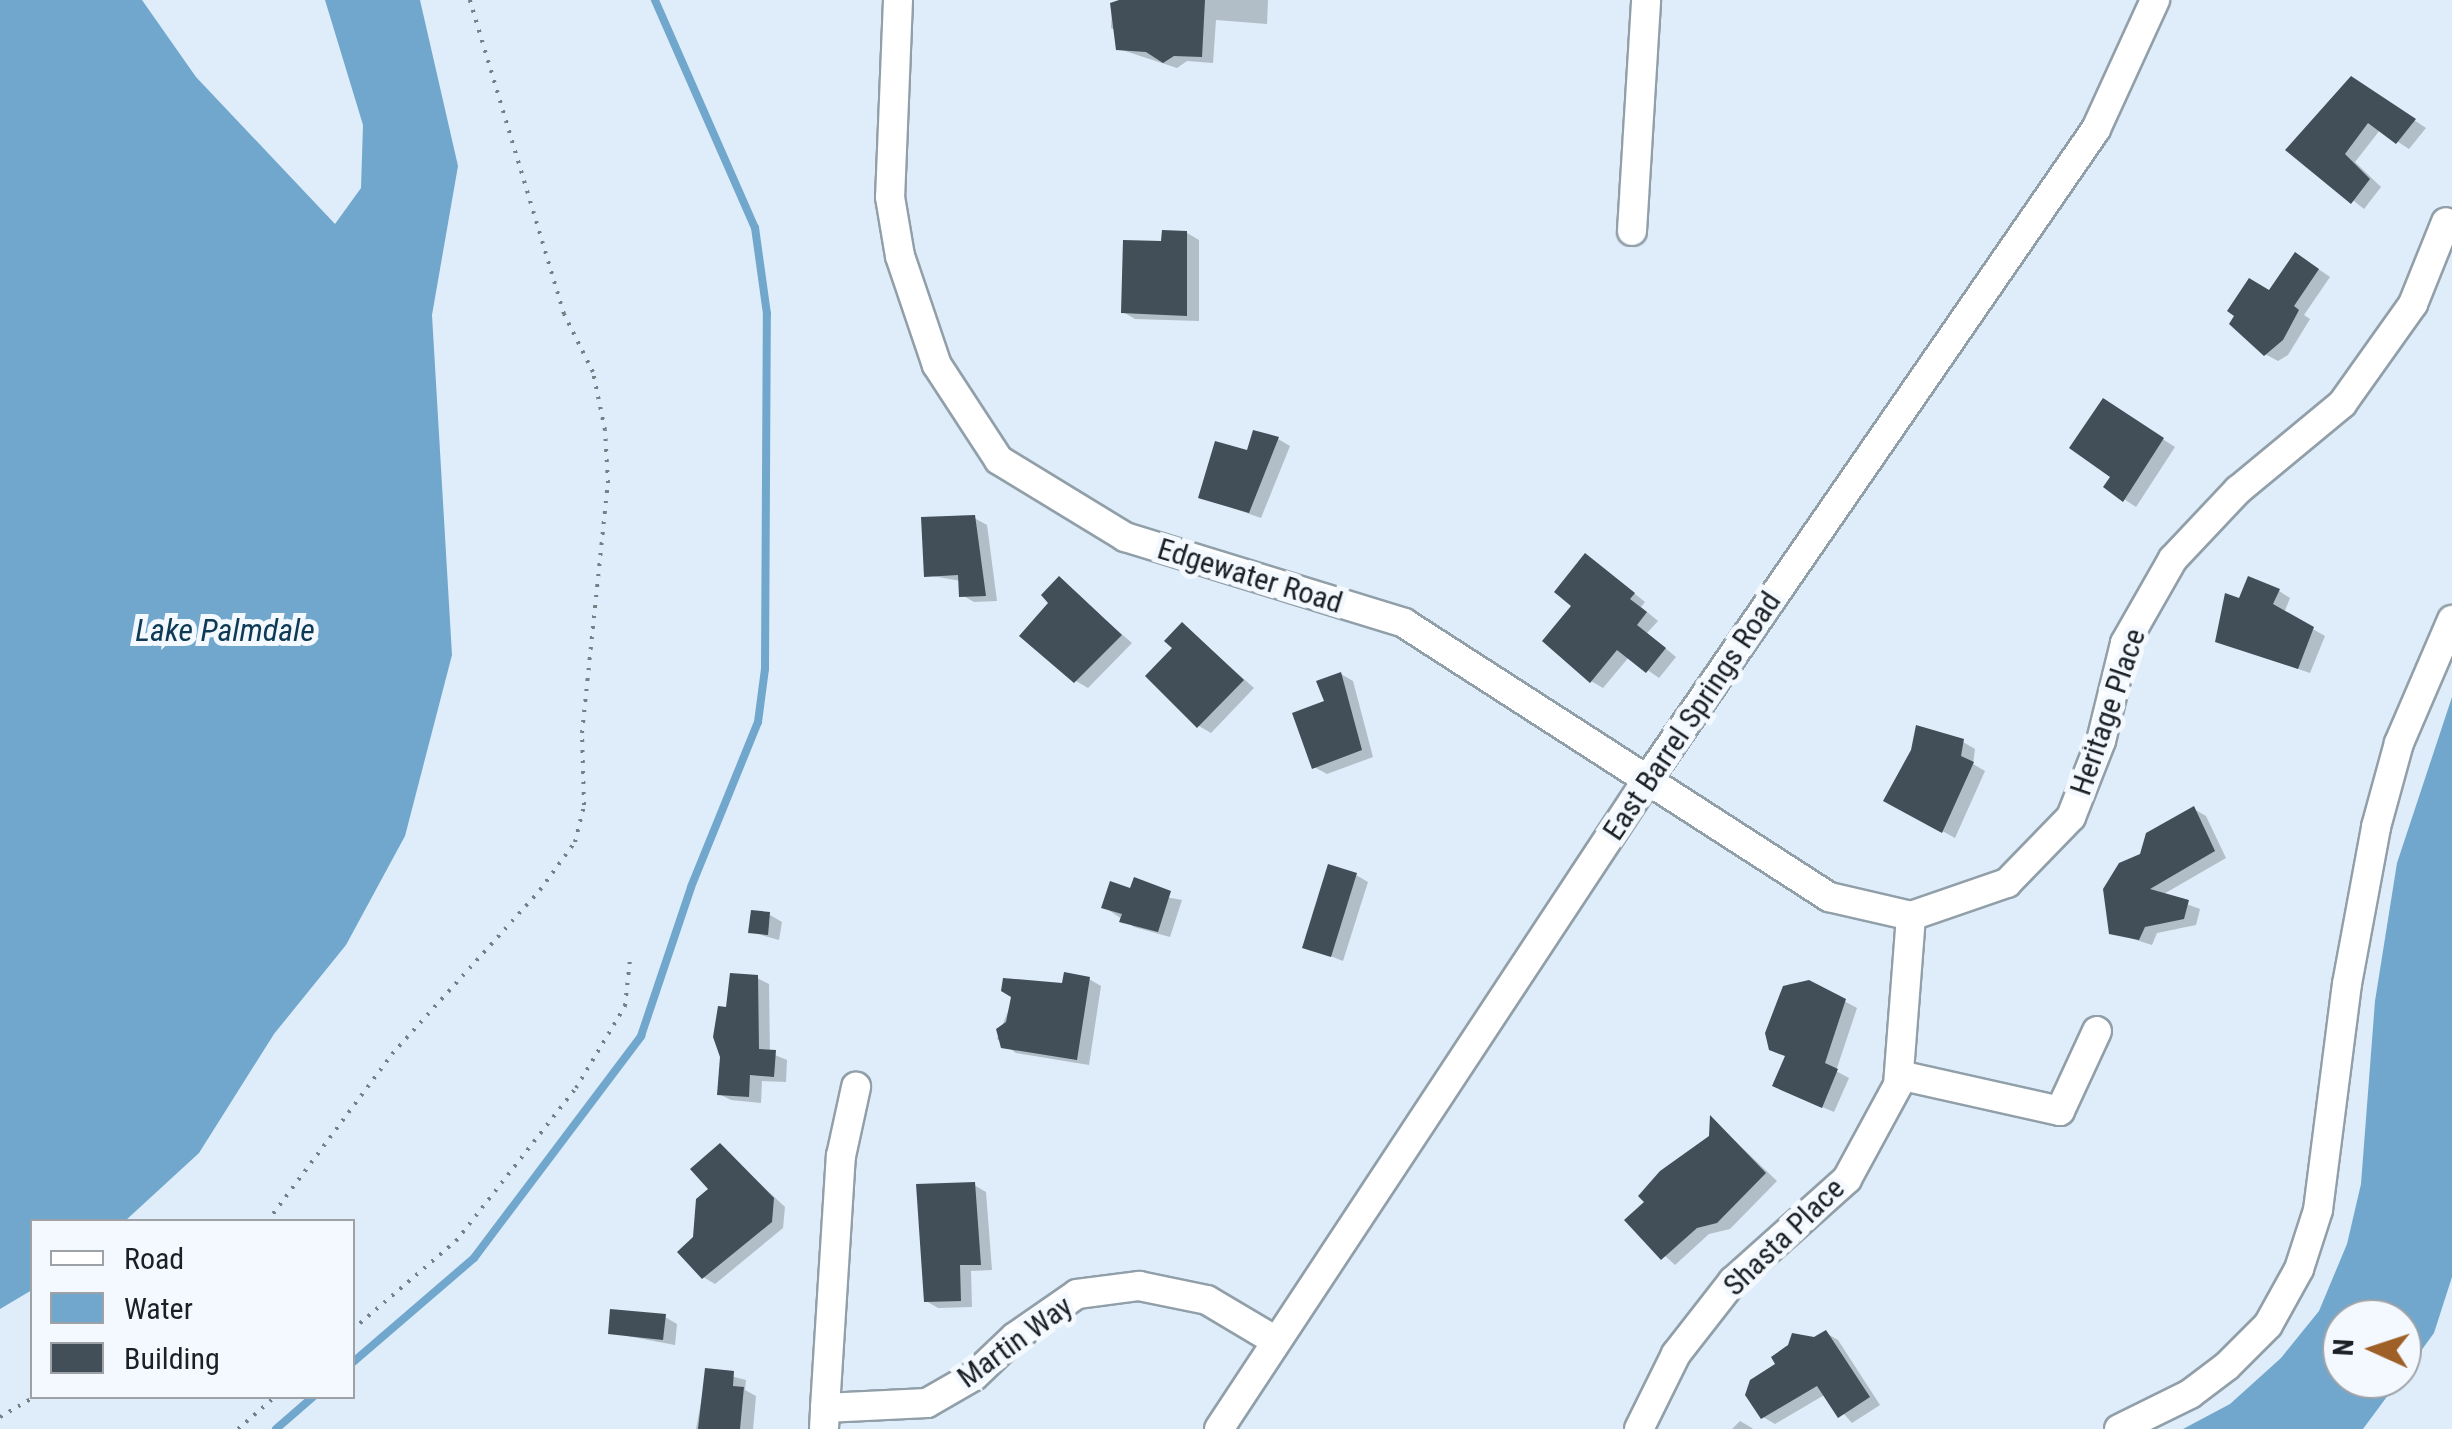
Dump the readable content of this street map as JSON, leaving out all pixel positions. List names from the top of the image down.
{
  "streets": {
    "street": [
      "Edgewater Road",
      "Heritage Place",
      "East Barrel Springs Road",
      "Shasta Place",
      "Martin Way"
    ]
  },
  "crossings": [
    ["Edgewater Road", "Heritage Place"],
    ["Edgewater Road", "East Barrel Springs Road"],
    ["Edgewater Road", "Shasta Place"],
    ["Heritage Place", "Shasta Place"],
    ["East Barrel Springs Road", "Martin Way"]
  ],
  "water": ["Lake Palmdale"],
  "legend": ["Road", "Water", "Building"],
  "north": "left"
}
